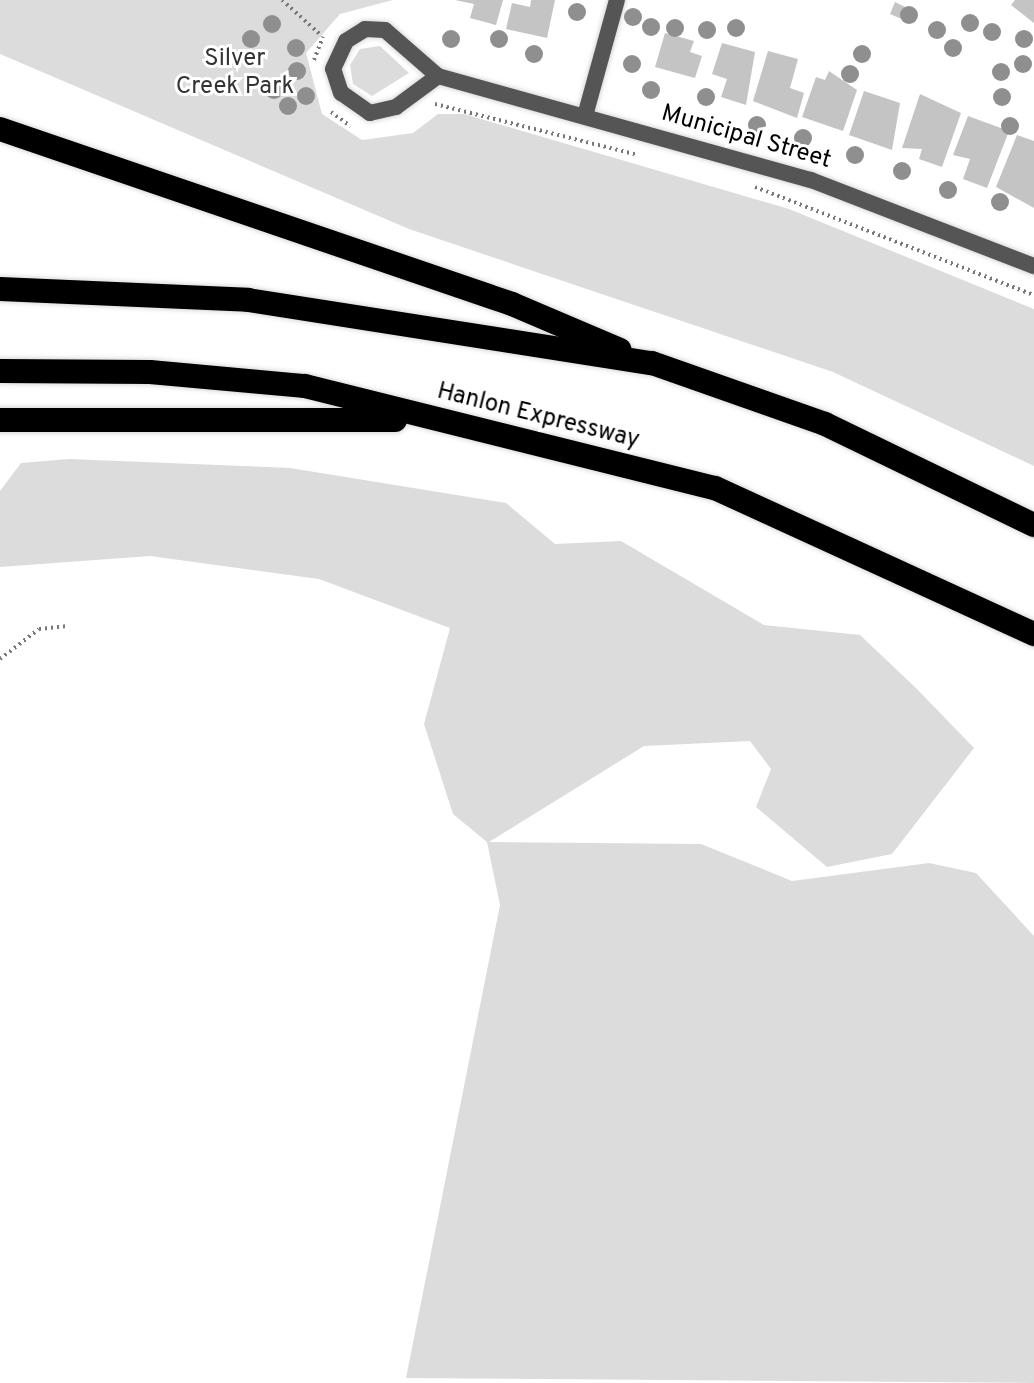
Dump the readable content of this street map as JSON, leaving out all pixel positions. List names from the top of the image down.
{
  "streets": {
    "highway": ["Hanlon Expressway"],
    "street": ["Municipal Street"]
  },
  "parks": ["Silver Creek Park"]
}
